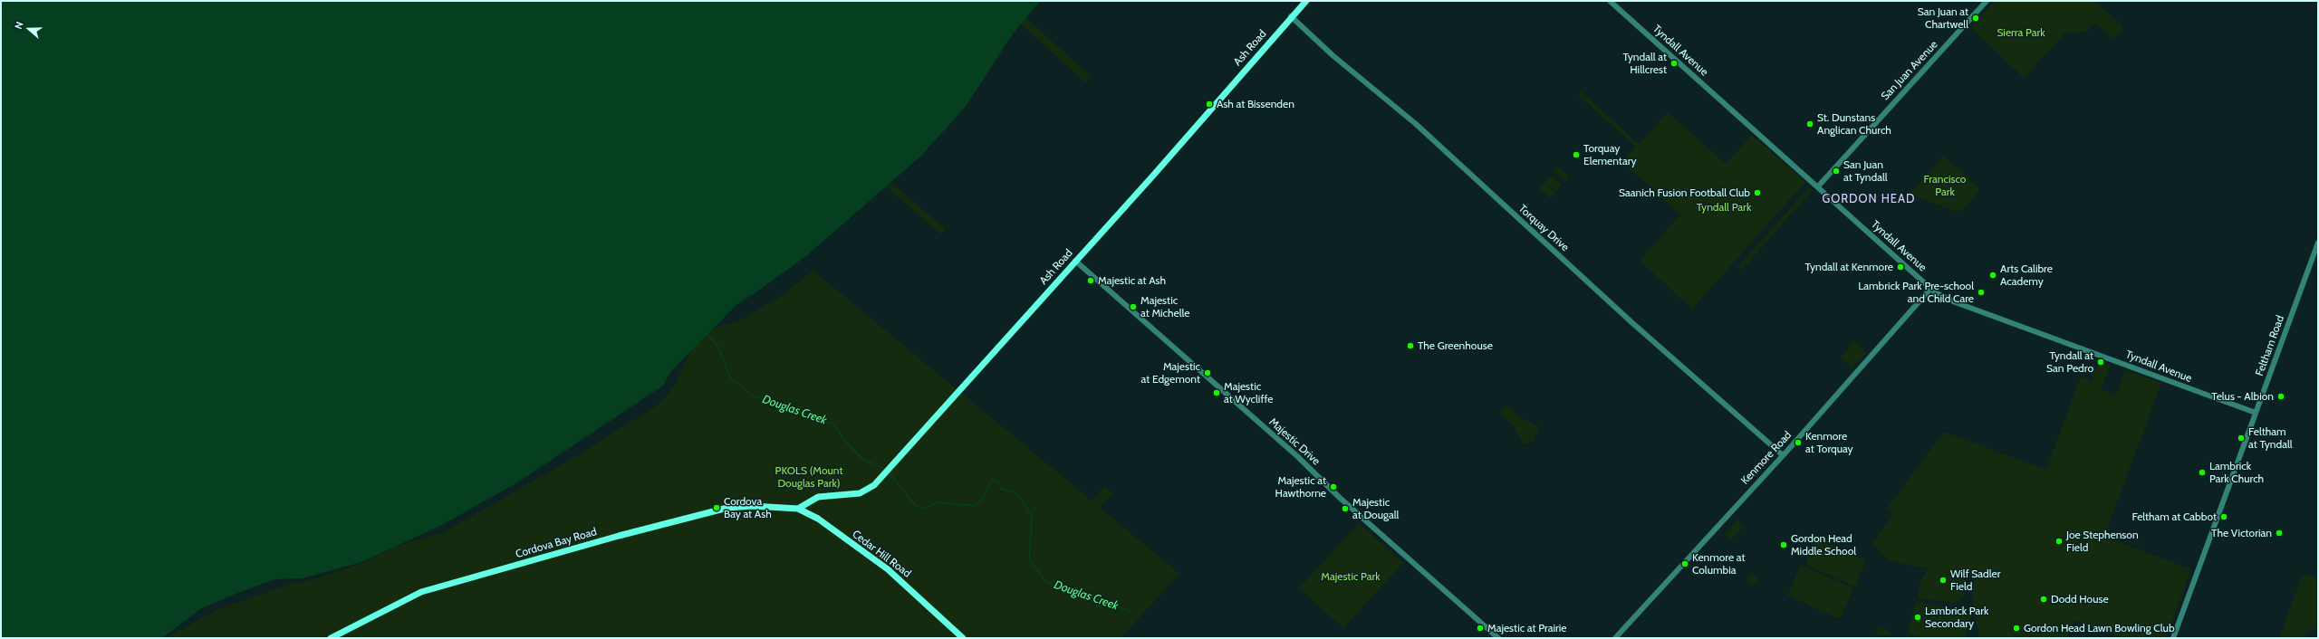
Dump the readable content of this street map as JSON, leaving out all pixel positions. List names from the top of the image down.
{
  "streets": {
    "main road": ["Ash Road", "Cordova Bay Road", "Cedar Hill Road"],
    "street": [
      "Tyndall Avenue",
      "San Juan Avenue",
      "Torquay Drive",
      "Feltham Road",
      "Majestic Drive",
      "Kenmore Road"
    ]
  },
  "crossings": [
    ["Ash Road", "Torquay Drive"],
    ["Ash Road", "Majestic Drive"],
    ["Ash Road", "Cordova Bay Road"],
    ["Ash Road", "Cedar Hill Road"],
    ["Tyndall Avenue", "San Juan Avenue"],
    ["Tyndall Avenue", "Feltham Road"],
    ["Tyndall Avenue", "Kenmore Road"],
    ["Torquay Drive", "Kenmore Road"],
    ["Cordova Bay Road", "Cedar Hill Road"]
  ],
  "districts": ["GORDON HEAD"],
  "water": ["Douglas Creek"],
  "parks": [
    "Sierra Park",
    "Francisco Park",
    "Tyndall Park",
    "PKOLS (Mount Douglas Park)",
    "Majestic Park"
  ],
  "places": [
    "San Juan at Chartwell",
    "Tyndall at Hillcrest",
    "Ash at Bissenden",
    "St. Dunstans Anglican Church",
    "Torquay Elementary",
    "San Juan at Tyndall",
    "Saanich Fusion Football Club",
    "Tyndall at Kenmore",
    "Arts Calibre Academy",
    "Majestic at Ash",
    "Lambrick Park Pre-school and Child Care",
    "Majestic at Michelle",
    "The Greenhouse",
    "Tyndall at San Pedro",
    "Majestic at Edgemont",
    "Majestic at Wycliffe",
    "Telus - Albion",
    "Feltham at Tyndall",
    "Kenmore at Torquay",
    "Lambrick Park Church",
    "Majestic at Hawthorne",
    "Cordova Bay at Ash",
    "Majestic at Dougall",
    "Feltham at Cabbot",
    "The Victorian",
    "Joe Stephenson Field",
    "Gordon Head Middle School",
    "Kenmore at Columbia",
    "Wilf Sadler Field",
    "Dodd House",
    "Lambrick Park Secondary",
    "Majestic at Prairie",
    "Gordon Head Lawn Bowling Club"
  ],
  "north": "left"
}
